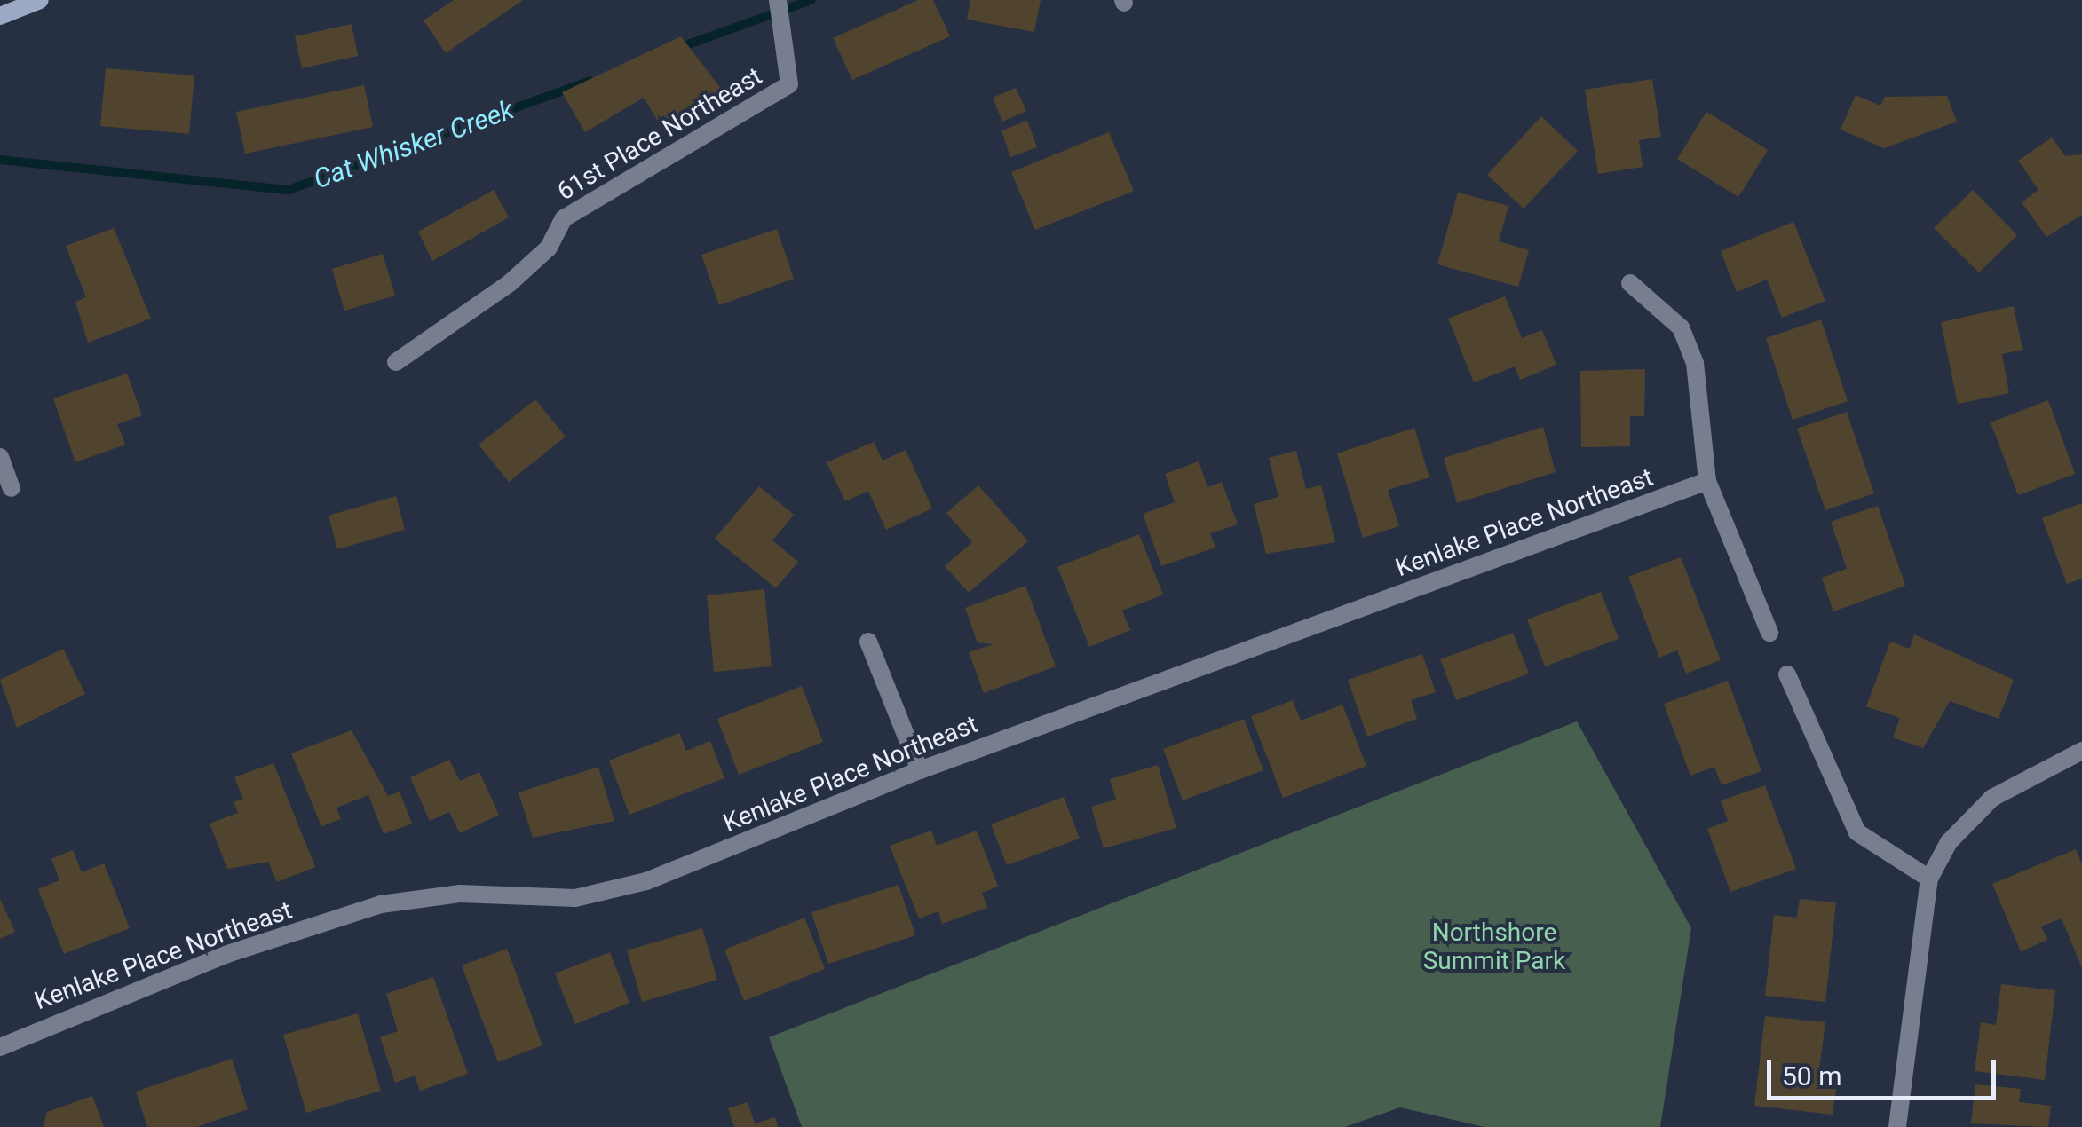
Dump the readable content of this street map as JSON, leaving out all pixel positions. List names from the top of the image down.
{
  "streets": {
    "street": ["61st Place Northeast", "Kenlake Place Northeast"]
  },
  "water": ["Cat Whisker Creek"],
  "parks": ["Northshore Summit Park"],
  "scale_bar": "50 m"
}
